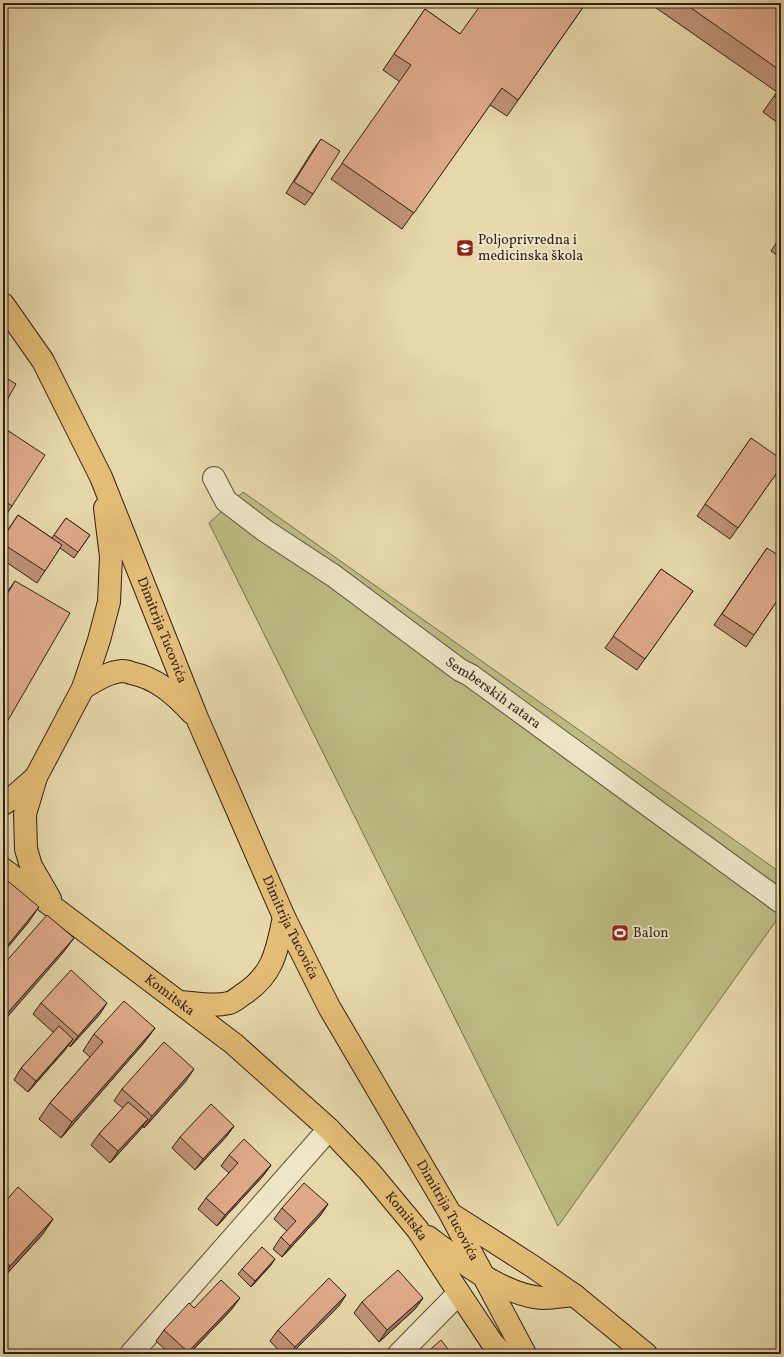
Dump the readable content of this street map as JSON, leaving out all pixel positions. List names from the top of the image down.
{
  "streets": {
    "main road": ["Dimitrija Tucovića", "Komitska"],
    "street": ["Semberskih ratara"]
  },
  "crossings": [
    ["Dimitrija Tucovića", "Komitska"]
  ],
  "places": {
    "school or university": ["Poljoprivredna i medicinska škola"],
    "sports": ["Balon"]
  }
}
